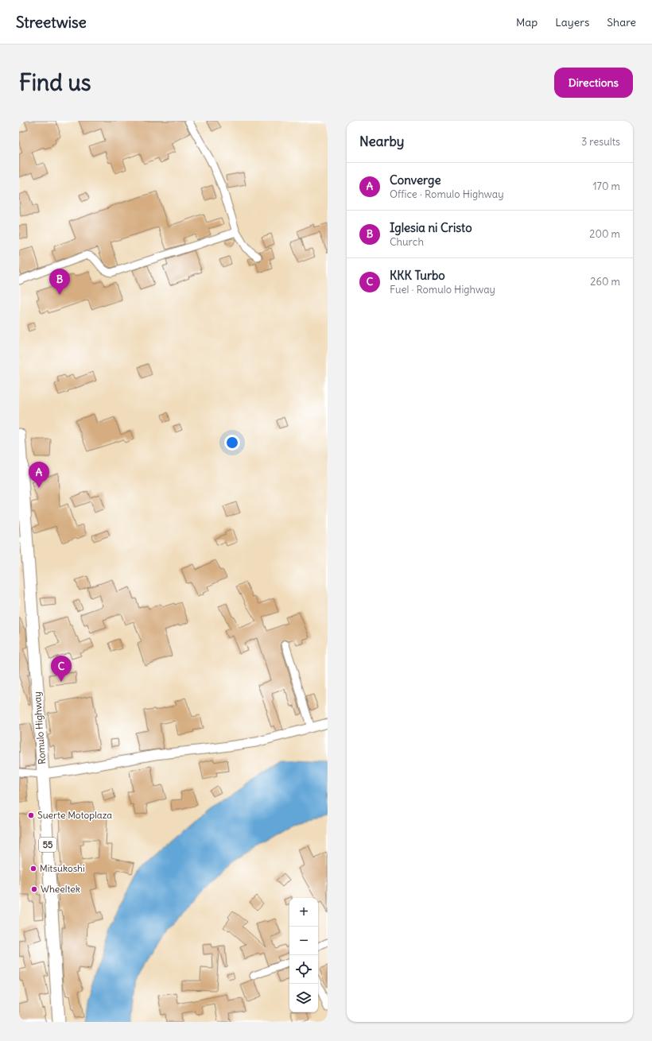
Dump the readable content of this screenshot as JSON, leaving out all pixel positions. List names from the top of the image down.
{
  "streets": {
    "highway": ["Romulo Highway", "55"]
  },
  "places": ["Suerte Motoplaza", "Mitsukoshi", "Wheeltek"],
  "page": {
    "header": "Streetwise",
    "nav": ["Map", "Layers", "Share"],
    "buttons": "Directions",
    "title": "Find us",
    "heading": ["Nearby", "3 results"],
    "list": [
      {
        "mark": "A",
        "name": "Converge",
        "note": "Office · Romulo Highway",
        "value": "170 m"
      },
      {
        "mark": "B",
        "name": "Iglesia ni Cristo",
        "note": "Church",
        "value": "200 m"
      },
      {
        "mark": "C",
        "name": "KKK Turbo",
        "note": "Fuel · Romulo Highway",
        "value": "260 m"
      }
    ],
    "pins": ["B", "A", "C"],
    "map_buttons": ["+", "−"]
  }
}
